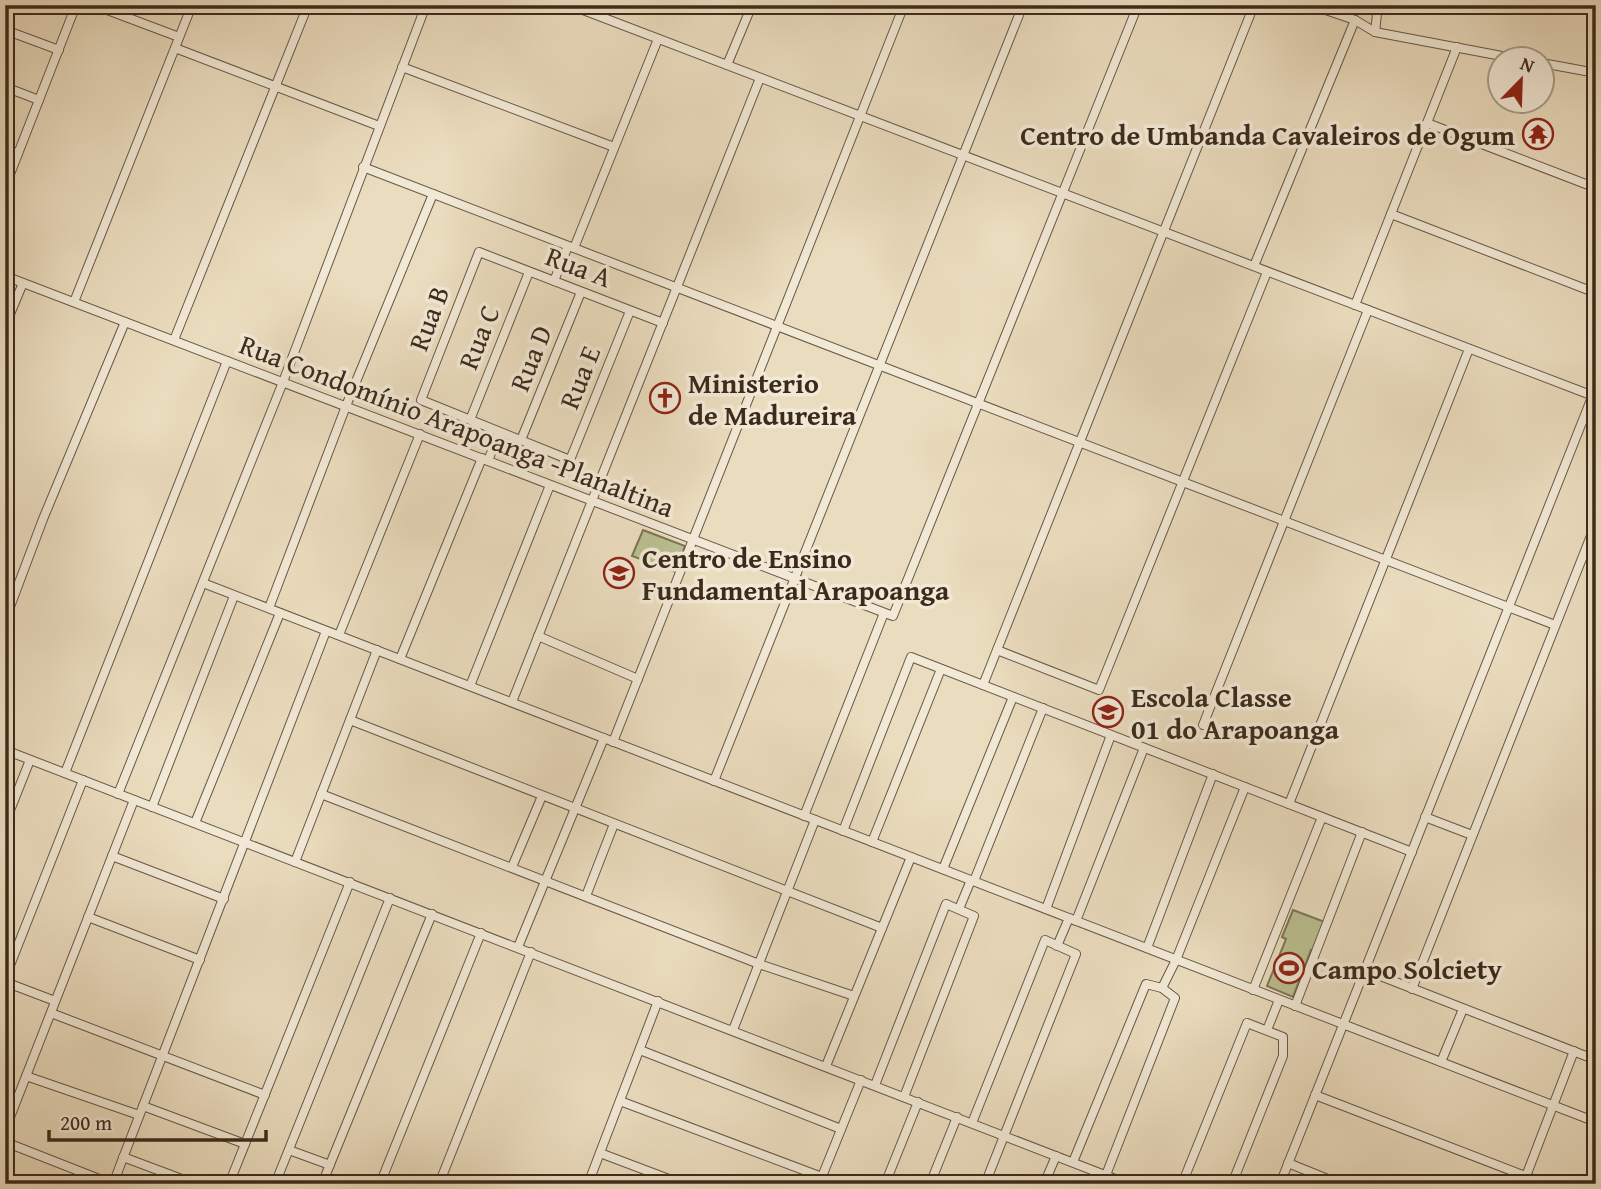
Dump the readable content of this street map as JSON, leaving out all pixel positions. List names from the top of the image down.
{
  "streets": {
    "street": [
      "Rua A",
      "Rua B",
      "Rua C",
      "Rua D",
      "Rua E",
      "Rua Condomínio Arapoanga -Planaltina"
    ]
  },
  "crossings": [
    ["Rua A", "Rua B"],
    ["Rua A", "Rua C"],
    ["Rua A", "Rua D"],
    ["Rua A", "Rua E"],
    ["Rua B", "Rua C"],
    ["Rua D", "Rua E"]
  ],
  "places": {
    "temple": ["Centro de Umbanda Cavaleiros de Ogum"],
    "church": ["Ministerio de Madureira"],
    "school or university": ["Centro de Ensino Fundamental Arapoanga", "Escola Classe 01 do Arapoanga"],
    "sports": ["Campo Solciety"]
  },
  "scale_bar": "200 m",
  "north": "top right"
}
